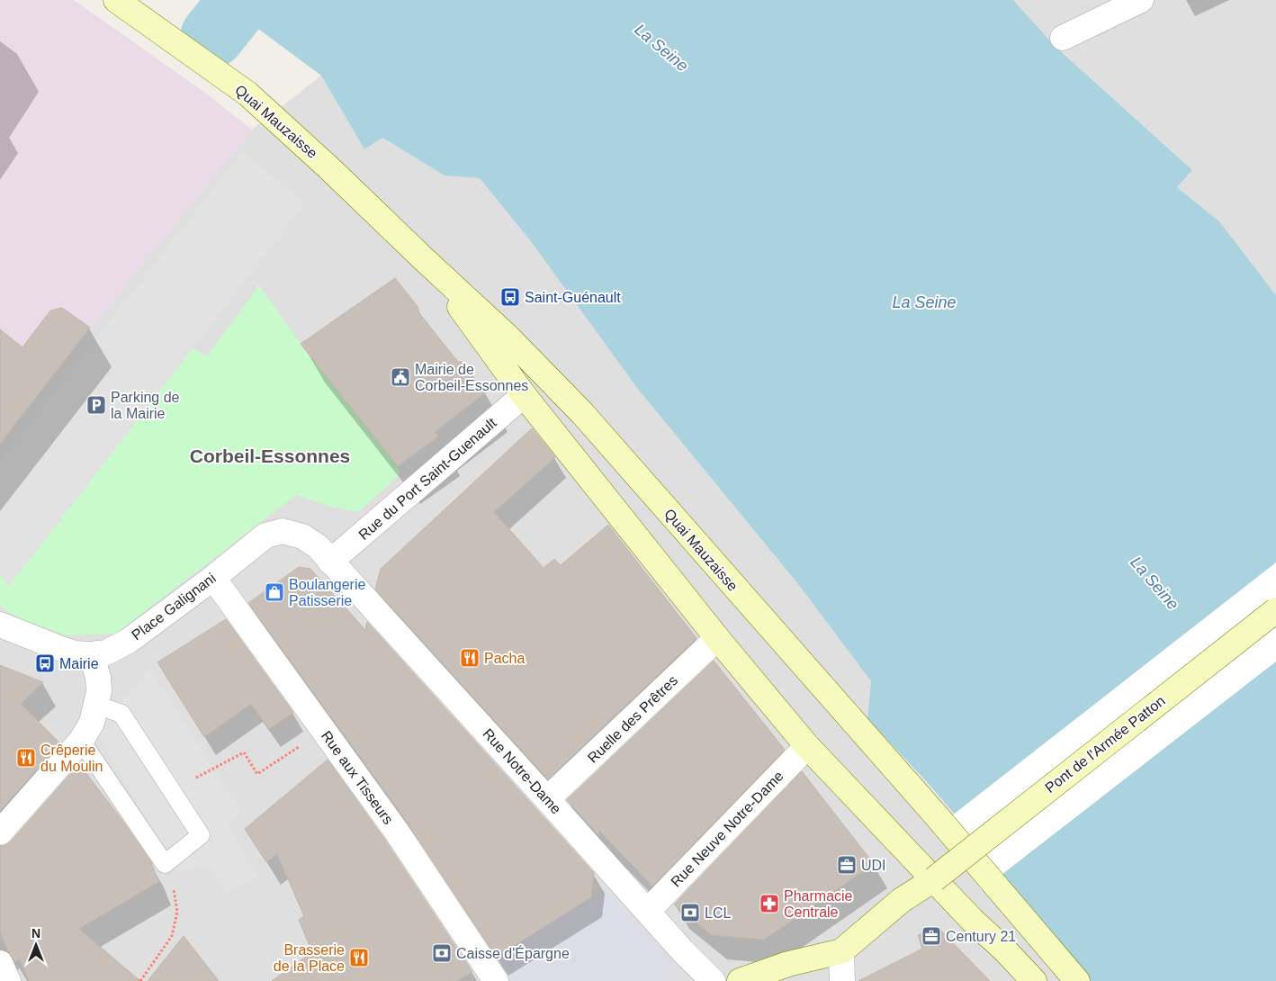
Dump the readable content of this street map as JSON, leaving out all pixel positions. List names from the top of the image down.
{
  "streets": {
    "main road": ["Quai Mauzaisse", "Pont de l'Armée Patton"],
    "street": [
      "Rue du Port Saint-Guenault",
      "Place Galignani",
      "Ruelle des Prêtres",
      "Rue Notre-Dame",
      "Rue aux Tisseurs",
      "Rue Neuve Notre-Dame"
    ]
  },
  "crossings": [
    ["Quai Mauzaisse", "Rue du Port Saint-Guenault"],
    ["Quai Mauzaisse", "Ruelle des Prêtres"],
    ["Quai Mauzaisse", "Pont de l'Armée Patton"],
    ["Quai Mauzaisse", "Rue Neuve Notre-Dame"],
    ["Rue du Port Saint-Guenault", "Place Galignani"],
    ["Rue du Port Saint-Guenault", "Rue Notre-Dame"],
    ["Place Galignani", "Rue Notre-Dame"],
    ["Place Galignani", "Rue aux Tisseurs"],
    ["Ruelle des Prêtres", "Rue Notre-Dame"],
    ["Rue Notre-Dame", "Rue Neuve Notre-Dame"]
  ],
  "districts": ["Corbeil-Essonnes"],
  "water": ["La Seine"],
  "places": {
    "bus stop": ["Saint-Guénault", "Mairie"],
    "public building": ["Mairie de Corbeil-Essonnes"],
    "parking": ["Parking de la Mairie"],
    "shop": ["Boulangerie Patisserie"],
    "restaurant": ["Pacha", "Crêperie du Moulin", "Brasserie de la Place"],
    "office": ["UDI", "Century 21"],
    "pharmacy": ["Pharmacie Centrale"],
    "bank": ["LCL", "Caisse d'Épargne"]
  },
  "north": "top"
}
